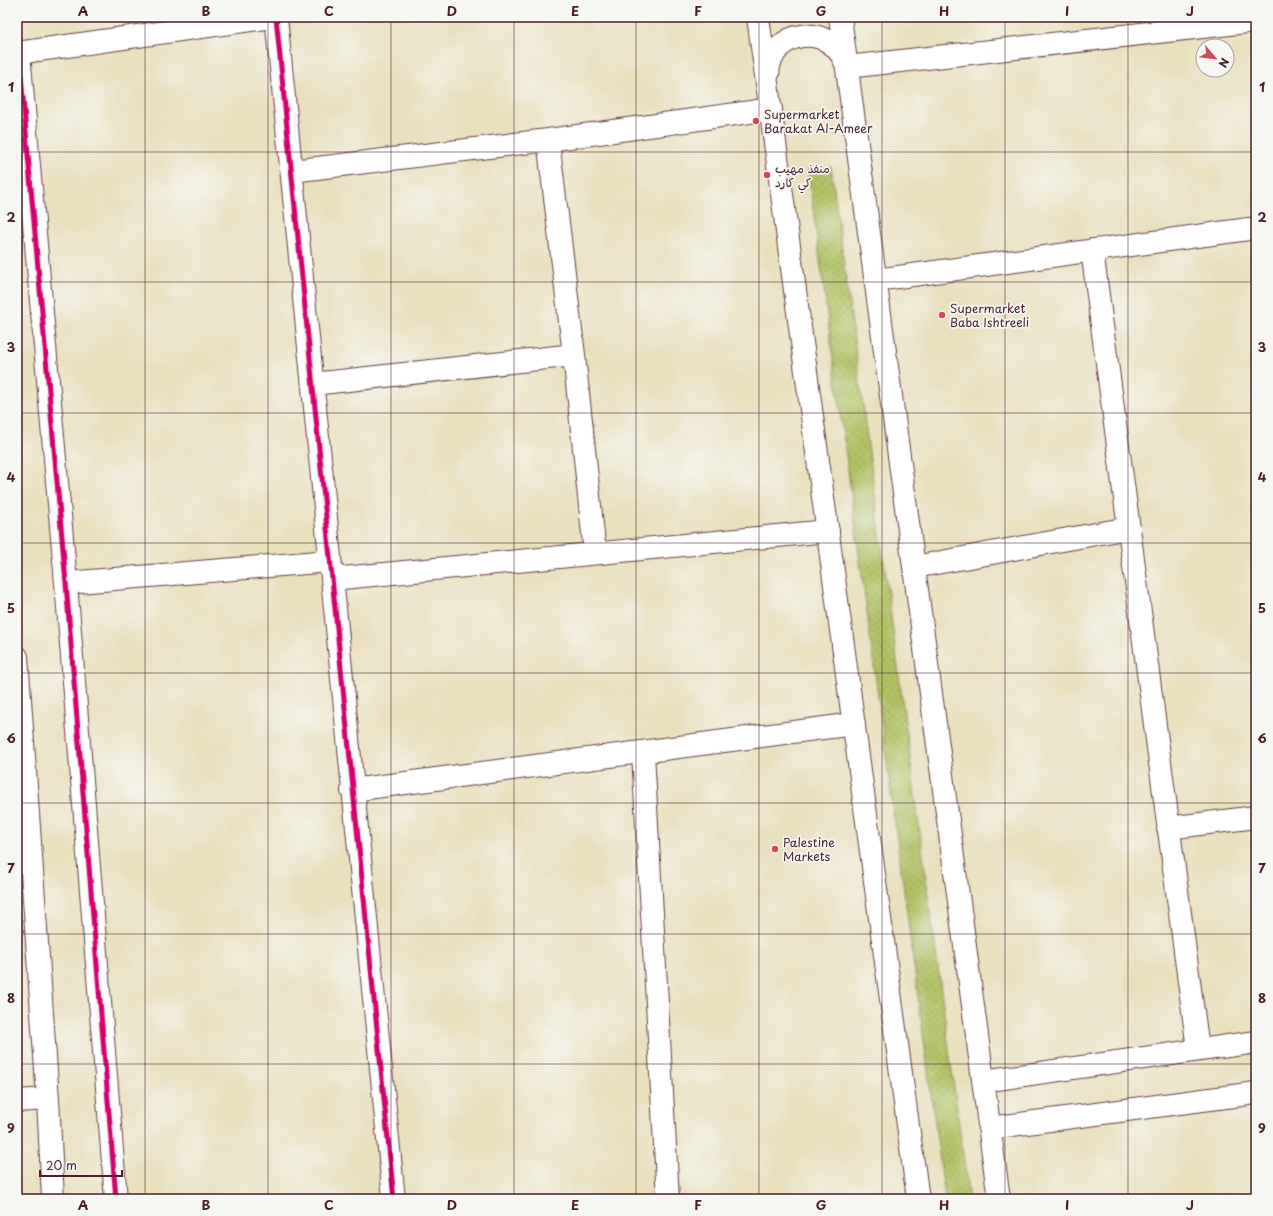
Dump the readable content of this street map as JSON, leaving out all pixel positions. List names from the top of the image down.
{
  "places": [
    "Supermarket Barakat Al-Ameer",
    "منفذ مهيب كي كارد",
    "Supermarket Baba Ishtreeli",
    "Palestine Markets"
  ],
  "scale_bar": "20 m",
  "north": "bottom right",
  "grid": {
    "columns": [
      "A",
      "B",
      "C",
      "D",
      "E",
      "F",
      "G",
      "H",
      "I",
      "J"
    ],
    "rows": [
      "1",
      "2",
      "3",
      "4",
      "5",
      "6",
      "7",
      "8",
      "9"
    ]
  }
}
